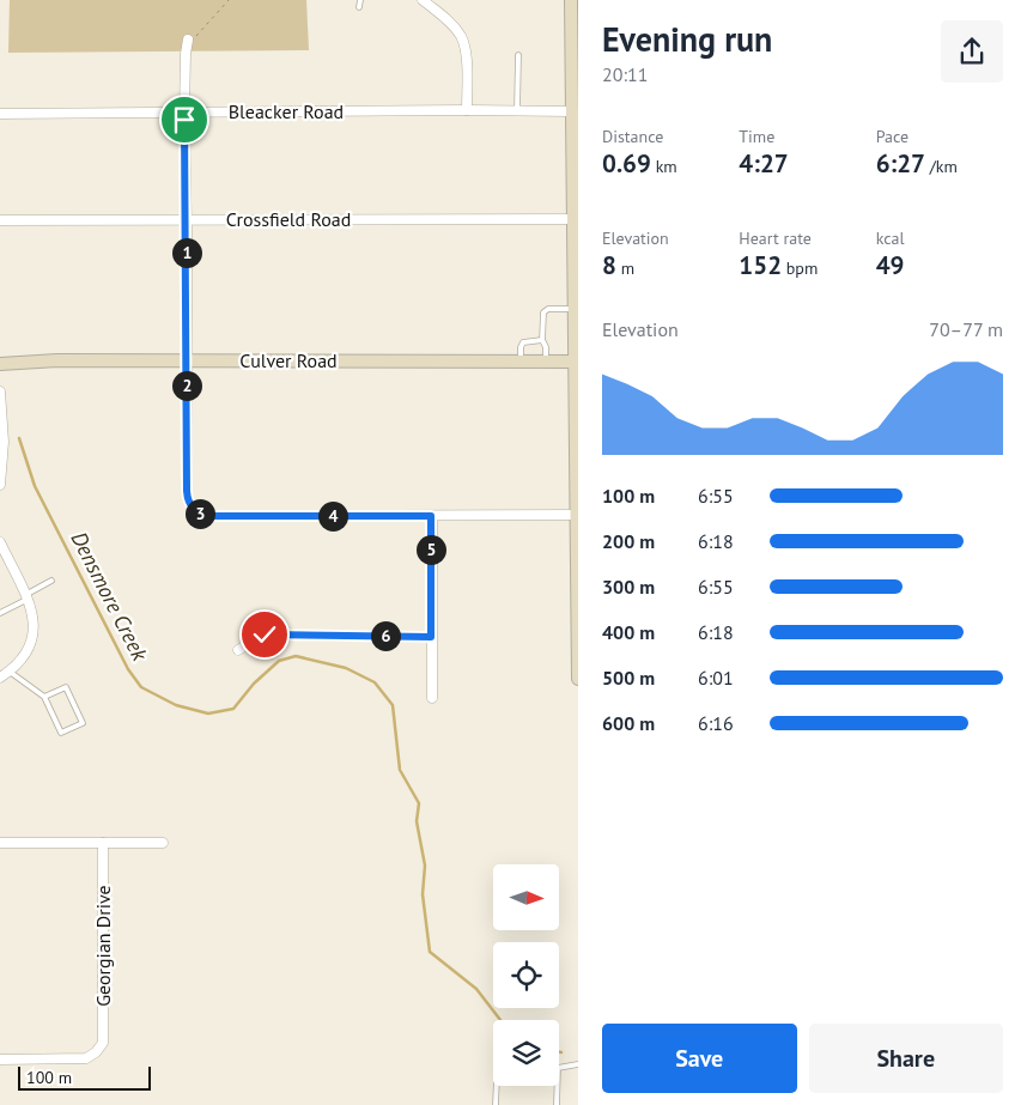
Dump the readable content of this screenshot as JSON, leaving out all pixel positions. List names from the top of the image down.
{
  "streets": {
    "main road": ["Culver Road"],
    "street": ["Bleacker Road", "Crossfield Road", "Georgian Drive"]
  },
  "water": ["Densmore Creek"],
  "scale_bar": "100 m",
  "north": "right",
  "page": {
    "heading": ["Evening run", "20:11"],
    "stats": [
      ["Distance", "0.69 km"],
      ["Time", "4:27"],
      ["Pace", "6:27 /km"],
      ["Elevation", "8 m"],
      ["Heart rate", "152 bpm"],
      ["kcal", "49"]
    ],
    "pins": [
      "1",
      "2",
      "3",
      "4",
      "5",
      "6"
    ],
    "chart": ["Elevation", "70–77 m"],
    "list": [
      {
        "name": "100 m",
        "note": "6:55"
      },
      {
        "name": "200 m",
        "note": "6:18"
      },
      {
        "name": "300 m",
        "note": "6:55"
      },
      {
        "name": "400 m",
        "note": "6:18"
      },
      {
        "name": "500 m",
        "note": "6:01"
      },
      {
        "name": "600 m",
        "note": "6:16"
      }
    ],
    "buttons": ["Save", "Share"],
    "scale": "100 m"
  }
}
